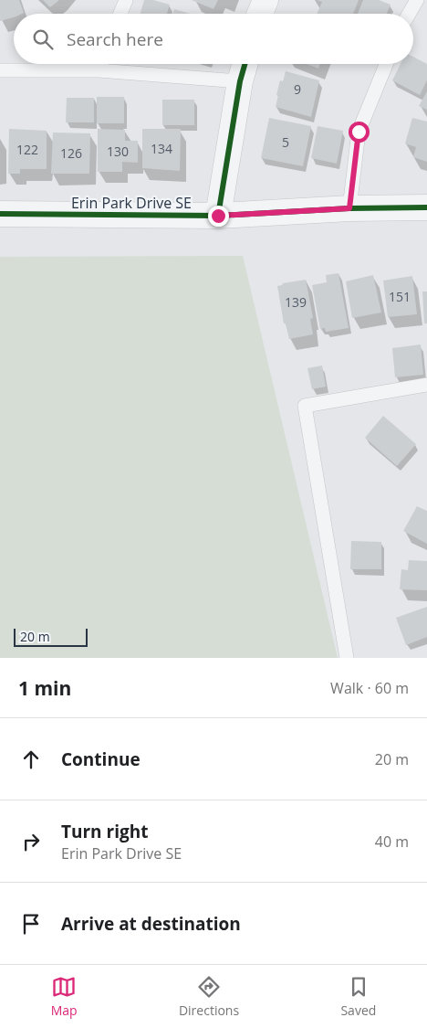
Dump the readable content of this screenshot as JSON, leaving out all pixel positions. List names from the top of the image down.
{
  "streets": {
    "street": ["Erin Park Drive SE"]
  },
  "house_numbers": [
    "9",
    "5",
    "134",
    "122",
    "130",
    "126",
    "151",
    "139"
  ],
  "scale_bar": "20 m",
  "page": {
    "search": "Search here",
    "scale": "20 m",
    "heading": ["1 min", "Walk · 60 m"],
    "list": [
      ["Continue", "20 m"],
      ["Turn right", "Erin Park Drive SE", "40 m"],
      "Arrive at destination"
    ],
    "nav": ["Map", "Directions", "Saved"]
  }
}
